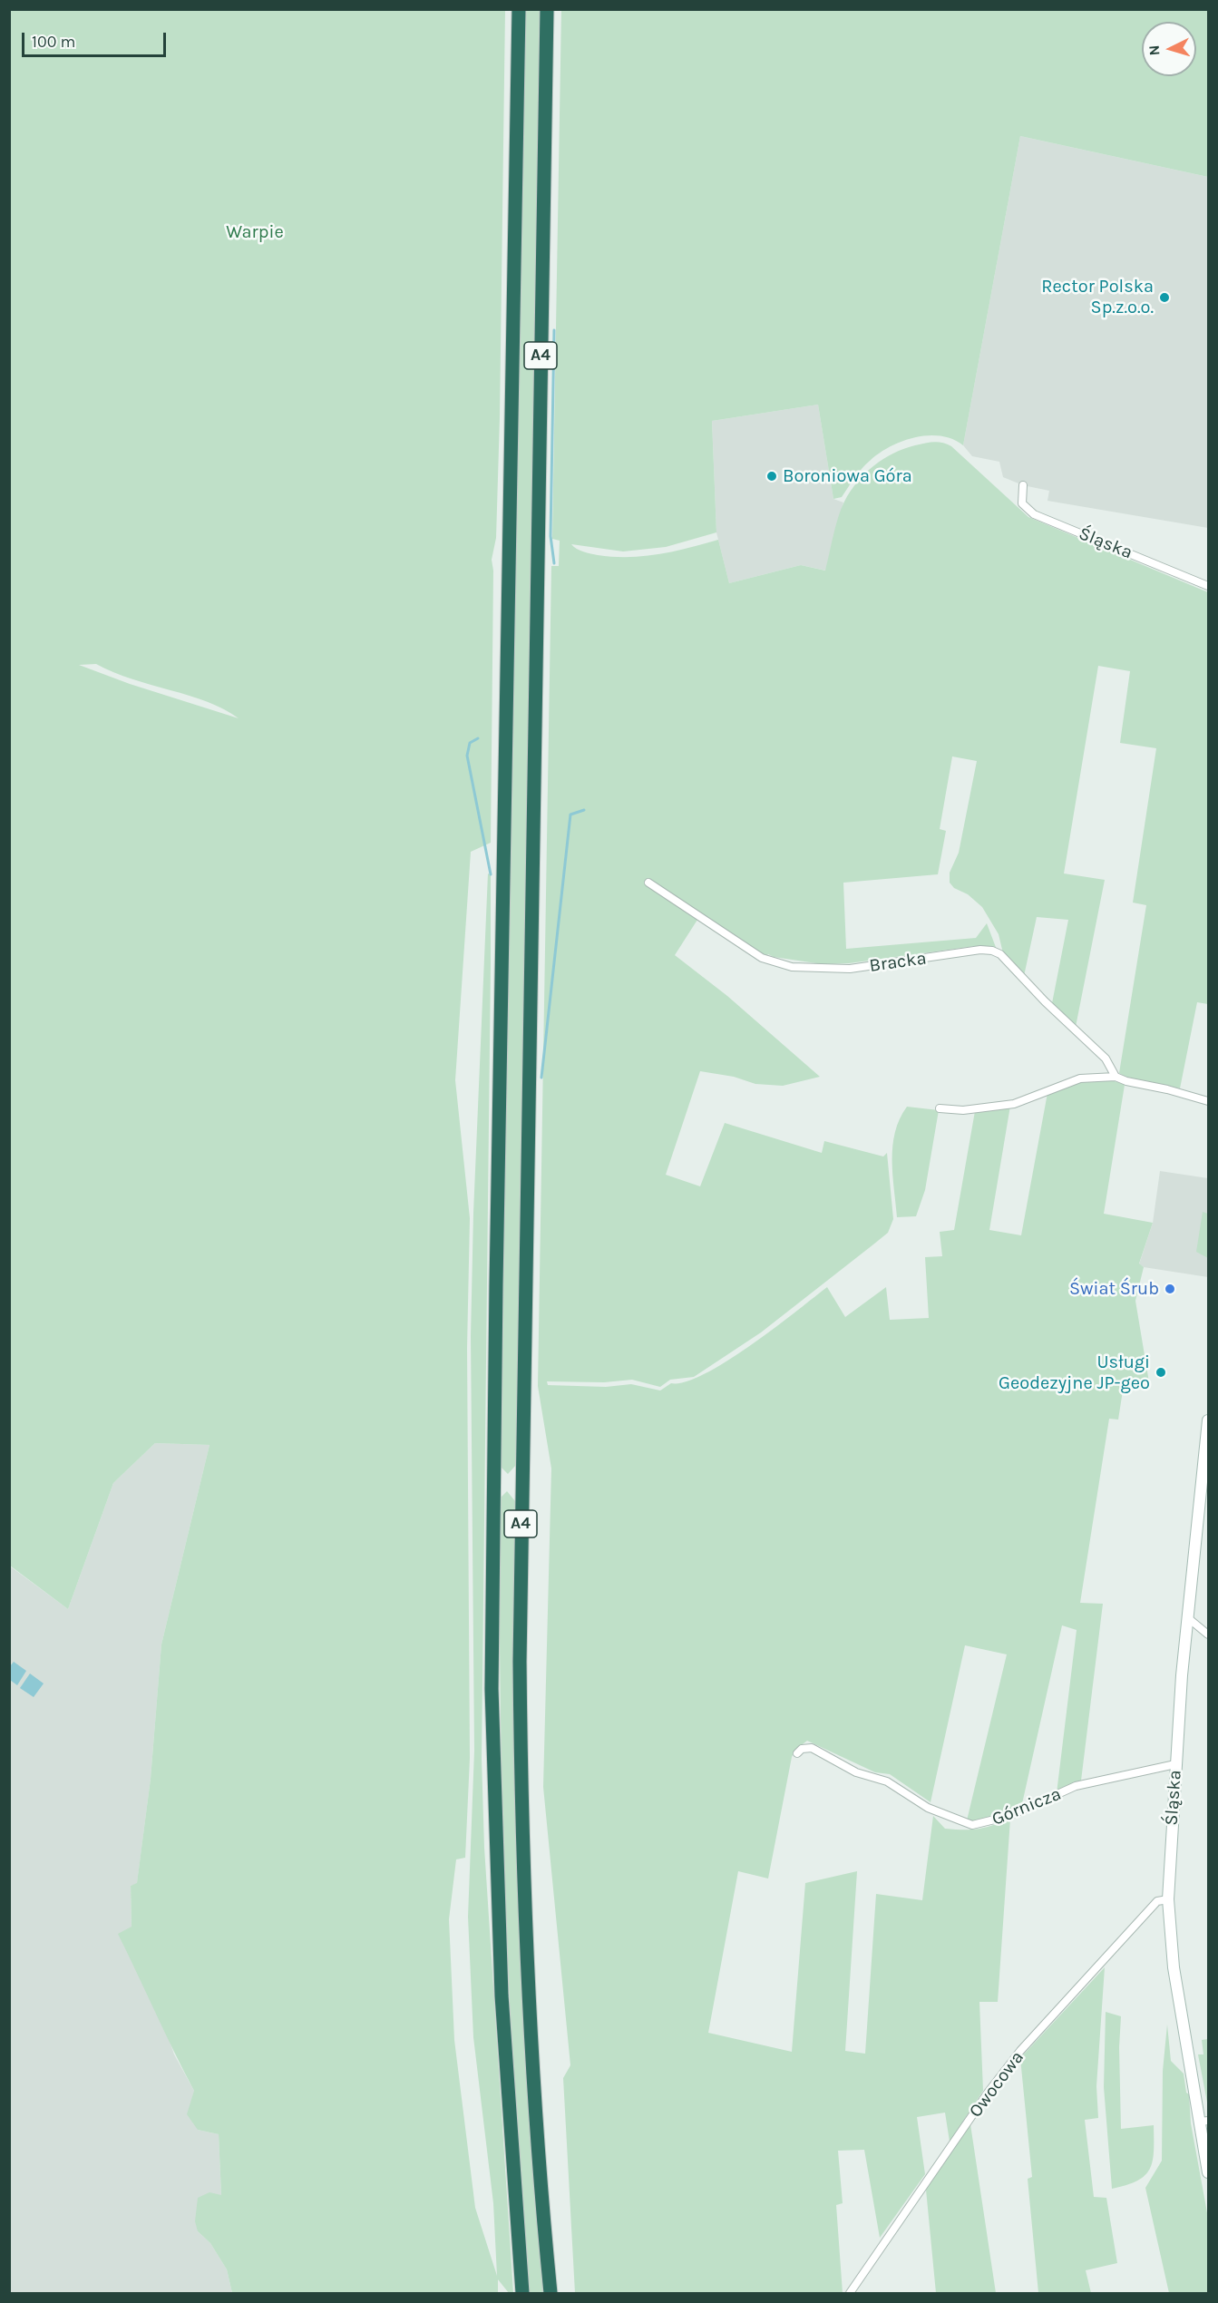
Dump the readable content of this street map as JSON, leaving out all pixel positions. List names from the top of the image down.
{
  "streets": {
    "highway": ["A4"],
    "main road": ["Śląska"],
    "street": ["Bracka", "Górnicza", "Owocowa"]
  },
  "crossings": [
    ["Śląska", "Górnicza"],
    ["Śląska", "Owocowa"]
  ],
  "parks": ["Warpie"],
  "places": [
    "Rector Polska Sp.z.o.o.",
    "Boroniowa Góra",
    "Świat Śrub",
    "Usługi Geodezyjne JP-geo"
  ],
  "scale_bar": "100 m",
  "north": "left"
}
